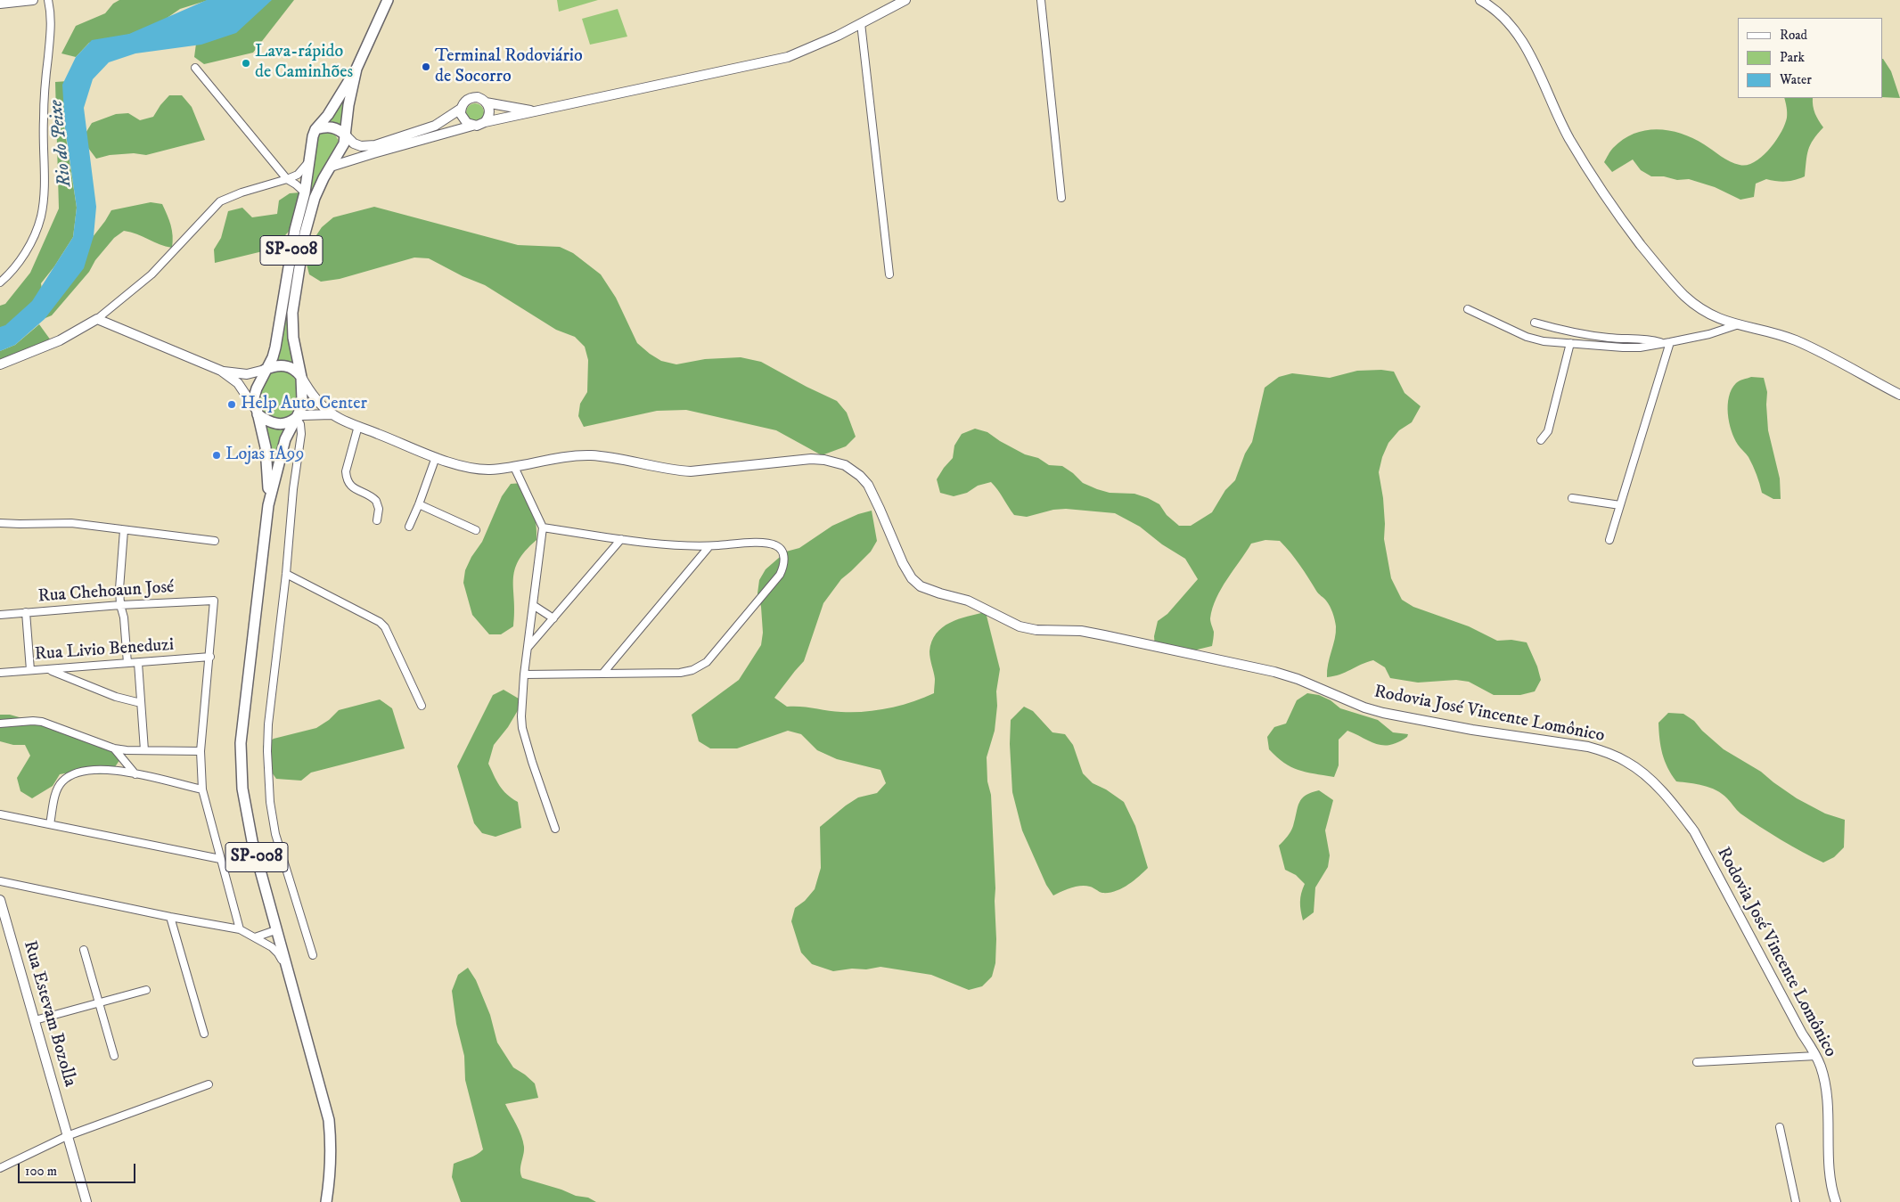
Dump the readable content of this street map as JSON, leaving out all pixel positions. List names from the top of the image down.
{
  "streets": {
    "main road": ["SP-008"],
    "street": [
      "Rua Chehoaun José",
      "Rua Livio Beneduzi",
      "Rodovia José Vincente Lomônico",
      "Rua Estevam Bozolla"
    ]
  },
  "crossings": [
    ["SP-008", "Rodovia José Vincente Lomônico"],
    ["Rua Chehoaun José", "Rua Livio Beneduzi"]
  ],
  "water": ["Rio do Peixe"],
  "places": [
    "Lava-rápido de Caminhões",
    "Terminal Rodoviário de Socorro",
    "Help Auto Center",
    "Lojas 1A99"
  ],
  "legend": ["Road", "Park", "Water"],
  "scale_bar": "100 m"
}
